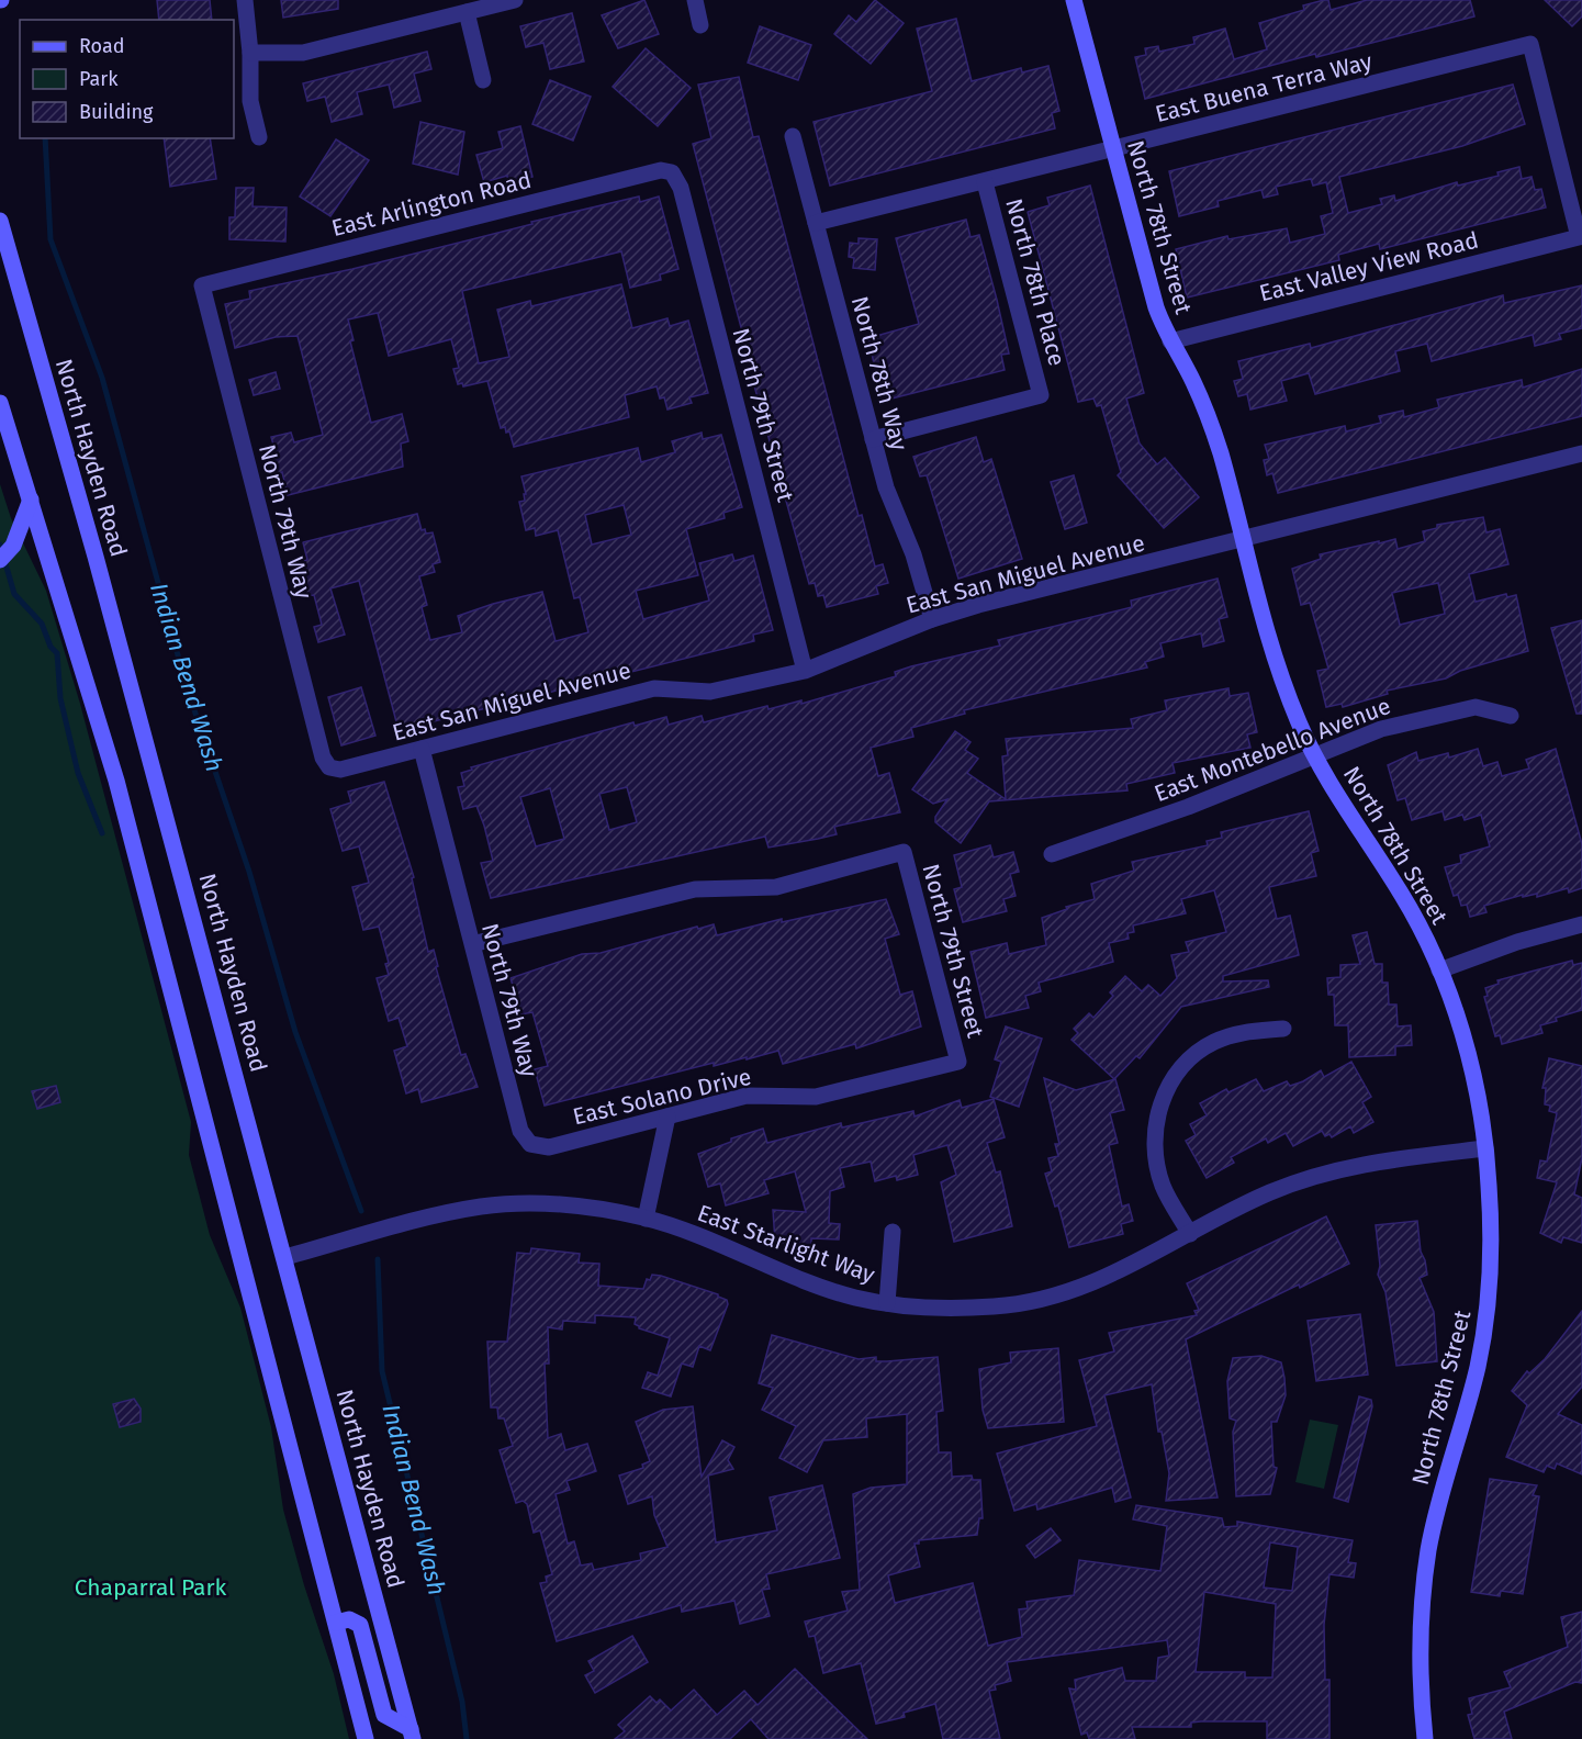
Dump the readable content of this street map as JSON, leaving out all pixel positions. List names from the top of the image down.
{
  "streets": {
    "main road": ["North 78th Street", "North Hayden Road"],
    "street": [
      "East Buena Terra Way",
      "East Arlington Road",
      "East Valley View Road",
      "North 78th Place",
      "North 78th Way",
      "North 79th Street",
      "North 79th Way",
      "East San Miguel Avenue",
      "East Montebello Avenue",
      "East Solano Drive",
      "East Starlight Way"
    ]
  },
  "crossings": [
    ["East Buena Terra Way", "North 78th Street"],
    ["East Buena Terra Way", "East Valley View Road"],
    ["East Buena Terra Way", "North 78th Place"],
    ["East Buena Terra Way", "North 78th Way"],
    ["East Arlington Road", "North 79th Street"],
    ["East Arlington Road", "North 79th Way"],
    ["North 78th Street", "East Valley View Road"],
    ["North 78th Street", "East San Miguel Avenue"],
    ["North 78th Street", "East Montebello Avenue"],
    ["North 78th Street", "East Starlight Way"],
    ["North 78th Place", "North 78th Way"],
    ["North 78th Way", "East San Miguel Avenue"],
    ["North 79th Street", "North 79th Way"],
    ["North 79th Street", "East San Miguel Avenue"],
    ["North 79th Street", "East Solano Drive"],
    ["North Hayden Road", "East Starlight Way"],
    ["North 79th Way", "East San Miguel Avenue"],
    ["North 79th Way", "East Solano Drive"]
  ],
  "water": ["Indian Bend Wash"],
  "parks": ["Chaparral Park"],
  "legend": ["Road", "Park", "Building"]
}
